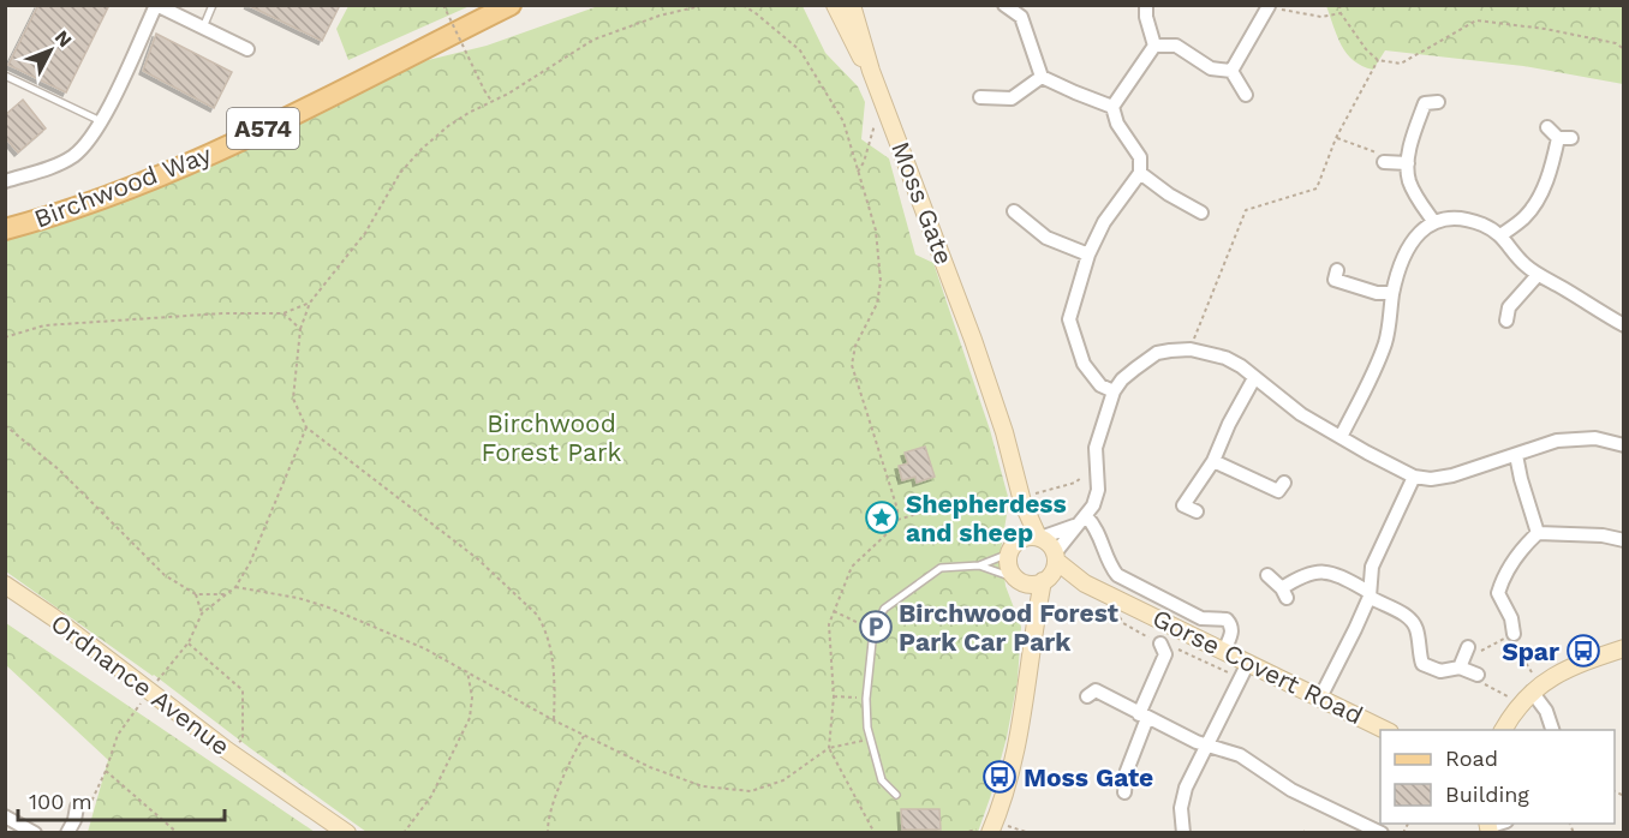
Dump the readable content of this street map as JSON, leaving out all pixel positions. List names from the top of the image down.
{
  "streets": {
    "main road": ["A574", "Birchwood Way"],
    "street": ["Moss Gate", "Gorse Covert Road", "Ordnance Avenue"]
  },
  "crossings": [
    ["Moss Gate", "Gorse Covert Road"]
  ],
  "parks": ["Birchwood Forest Park"],
  "places": {
    "place": ["Shepherdess and sheep"],
    "parking": ["Birchwood Forest Park Car Park"],
    "bus stop": ["Spar", "Moss Gate"]
  },
  "legend": ["Road", "Building"],
  "scale_bar": "100 m",
  "north": "top right"
}
